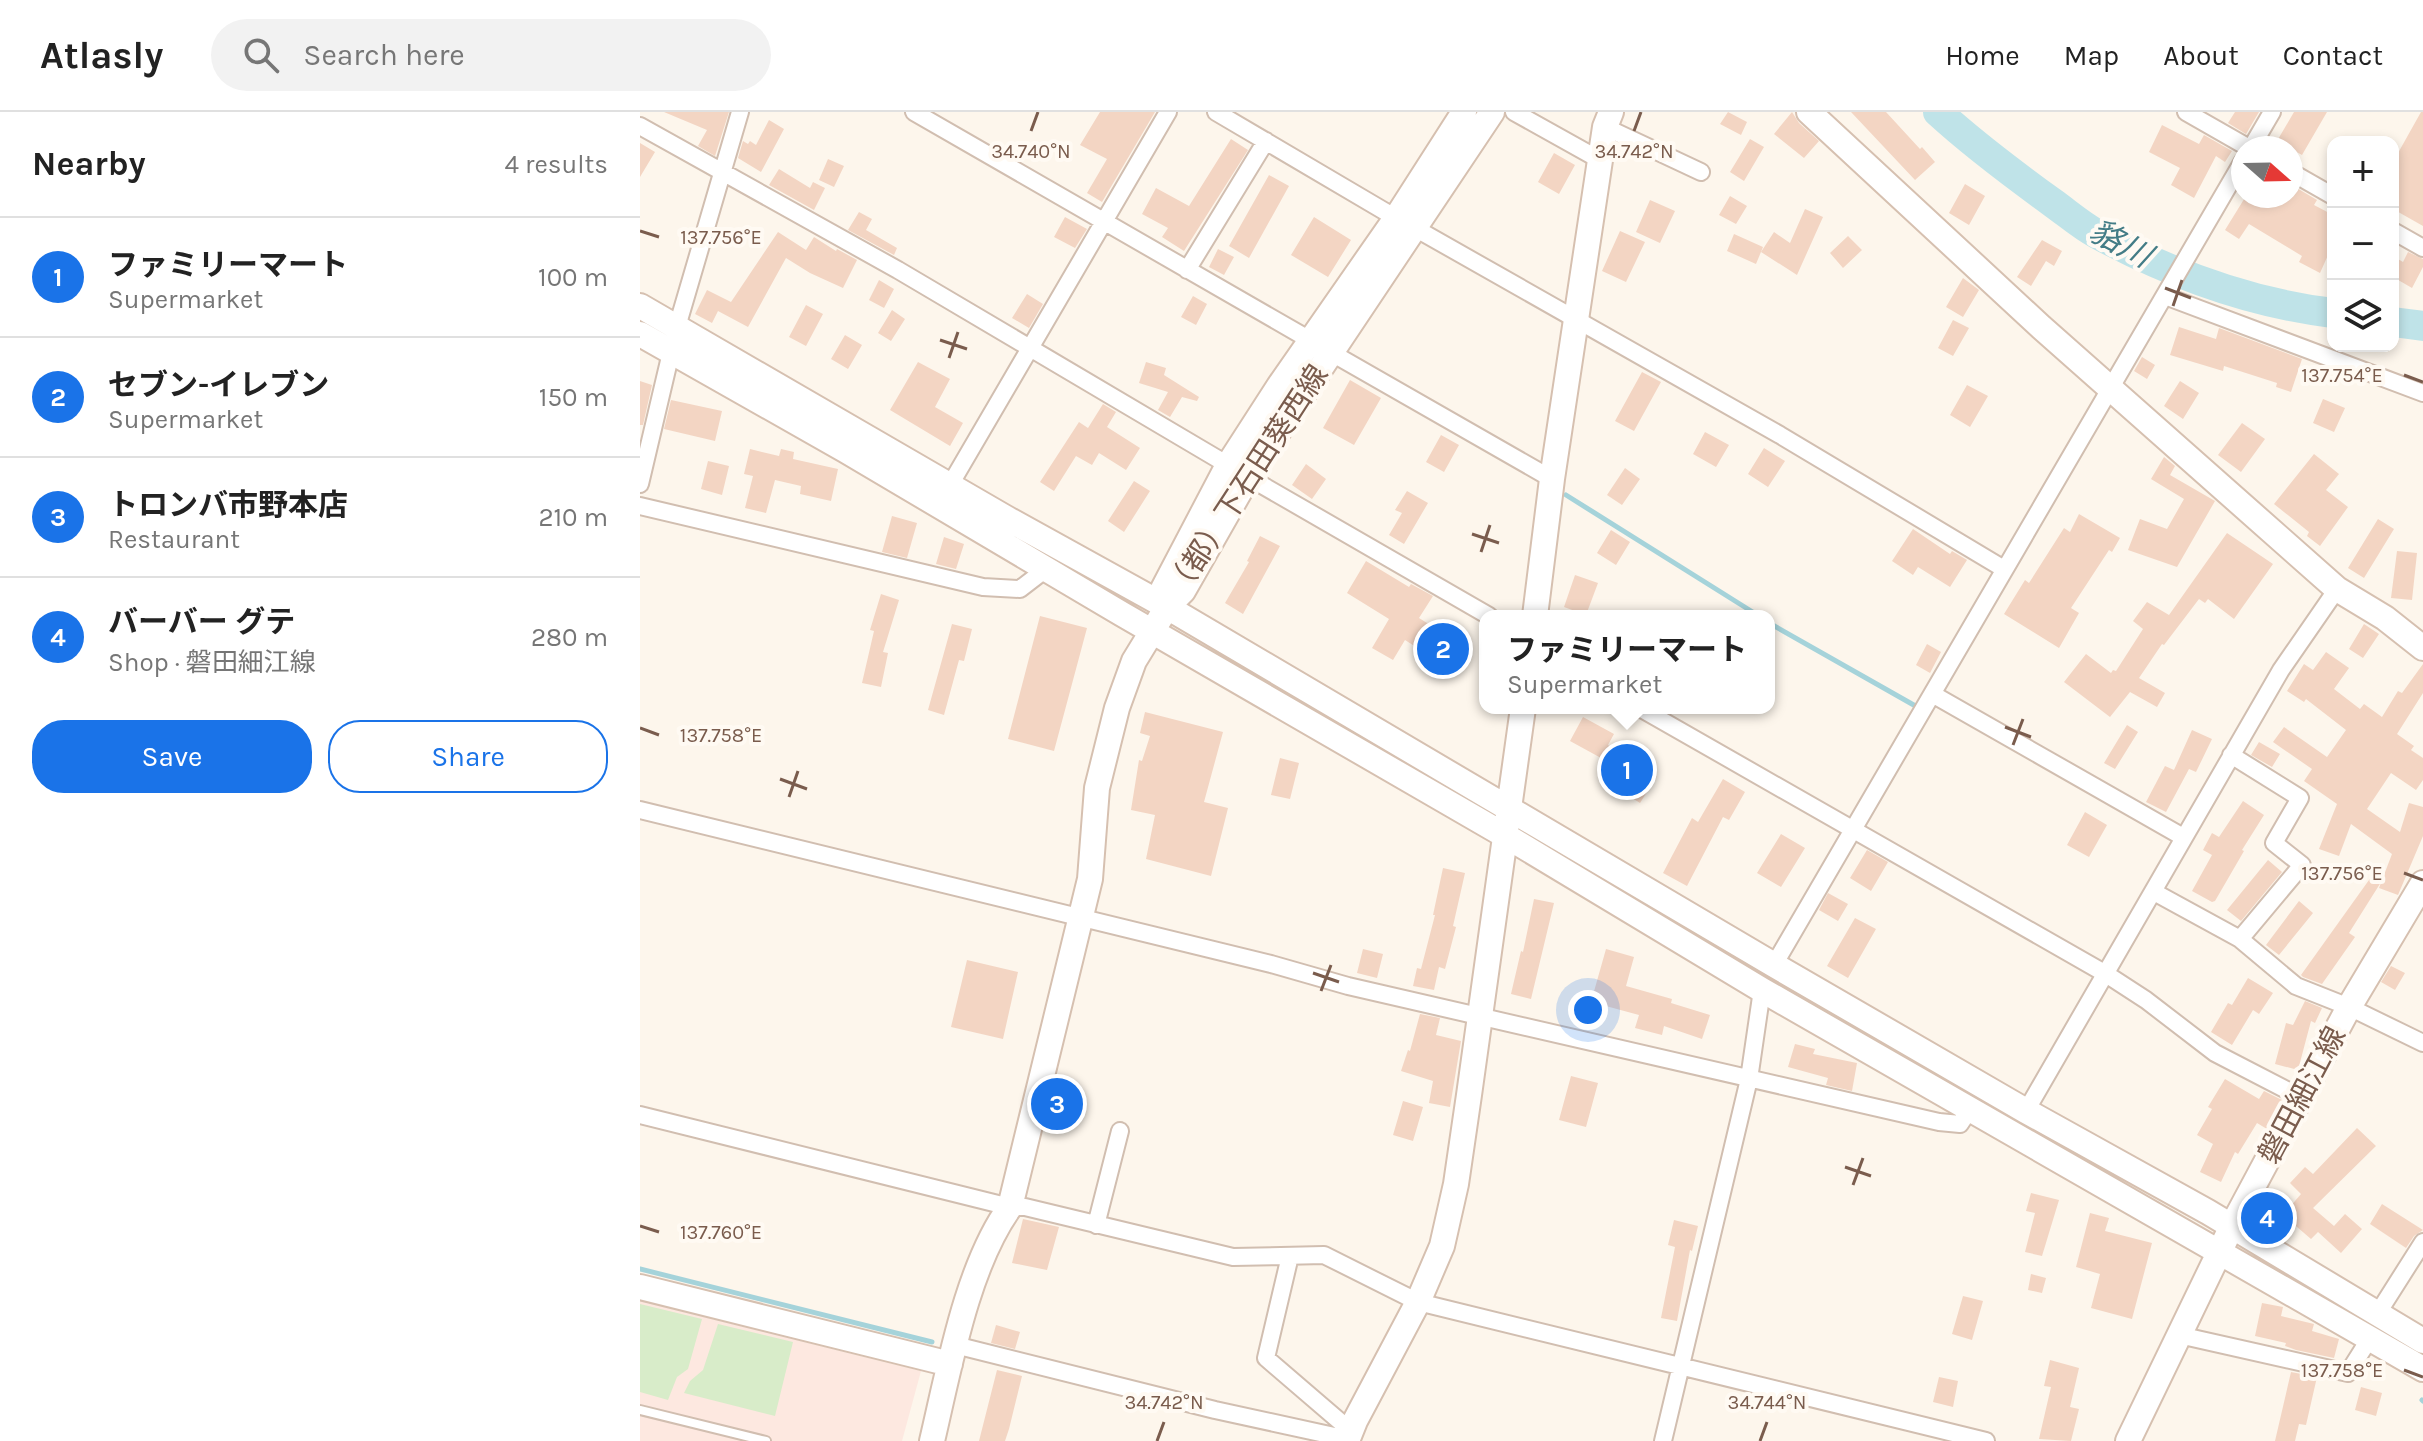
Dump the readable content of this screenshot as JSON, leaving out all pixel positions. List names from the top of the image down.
{
  "streets": {
    "street": ["（都）下石田葵西線", "磐田細江線"]
  },
  "water": ["貉川"],
  "north": "right",
  "page": {
    "header": "Atlasly",
    "search": "Search here",
    "nav": [
      "Home",
      "Map",
      "About",
      "Contact"
    ],
    "heading": ["Nearby", "4 results"],
    "map_buttons": ["+", "−"],
    "list": [
      {
        "mark": "1",
        "name": "ファミリーマート",
        "note": "Supermarket",
        "value": "100 m"
      },
      {
        "mark": "2",
        "name": "セブン-イレブン",
        "note": "Supermarket",
        "value": "150 m"
      },
      {
        "mark": "3",
        "name": "トロンバ市野本店",
        "note": "Restaurant",
        "value": "210 m"
      },
      {
        "mark": "4",
        "name": "バーバー グテ",
        "note": "Shop · 磐田細江線",
        "value": "280 m"
      }
    ],
    "popup": ["ファミリーマート", "Supermarket"],
    "pins": [
      "2",
      "1",
      "3",
      "4"
    ],
    "buttons": ["Save", "Share"]
  },
  "coordinates": [
    "34.740°N",
    "34.742°N",
    "137.756°E",
    "137.754°E",
    "137.758°E",
    "137.760°E",
    "34.744°N"
  ]
}
